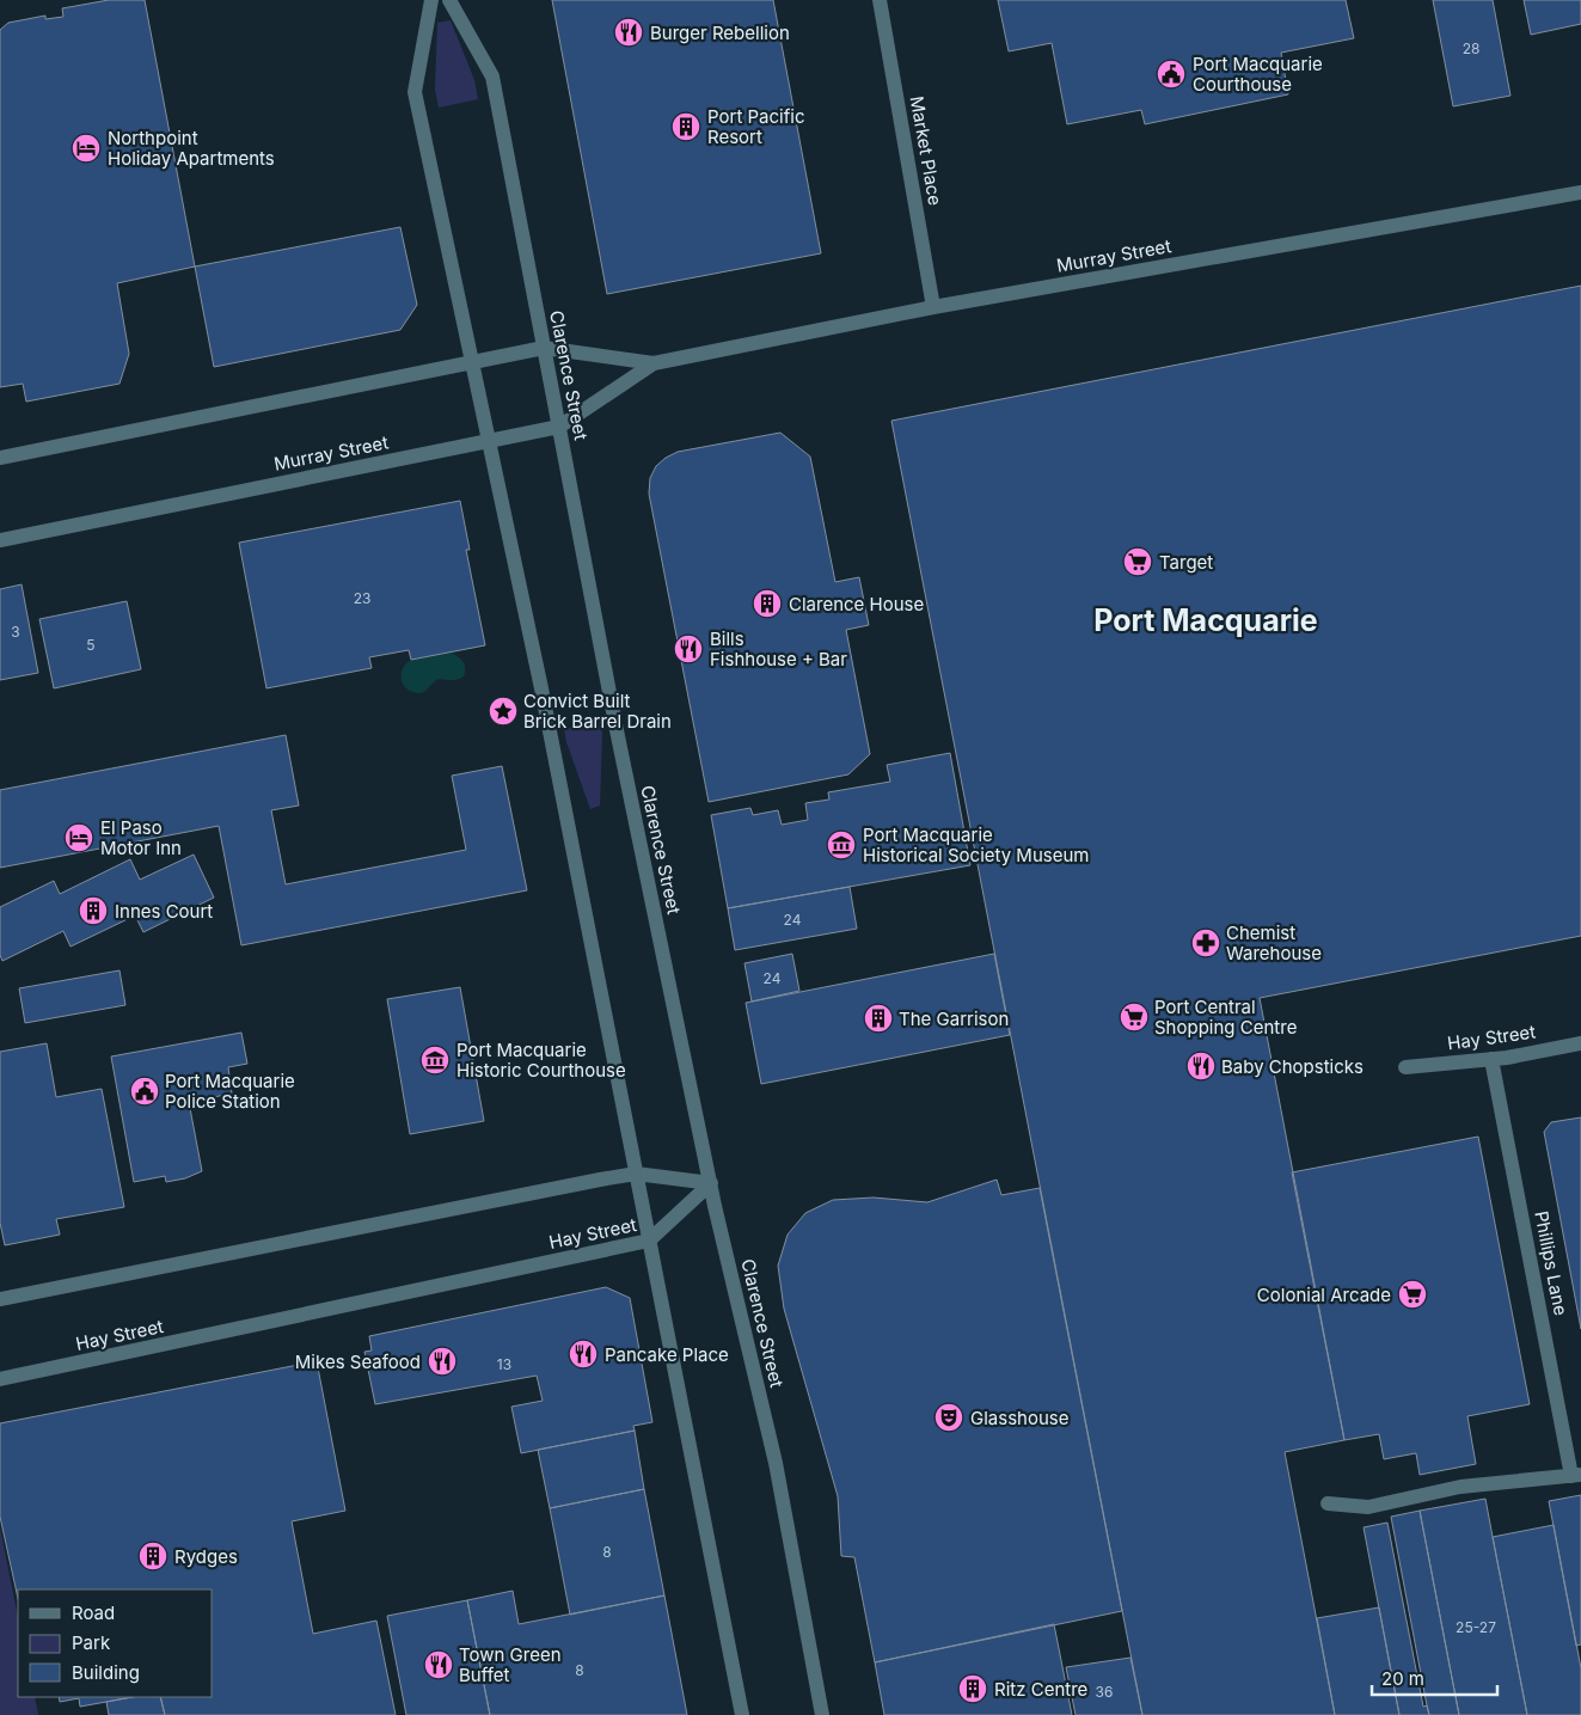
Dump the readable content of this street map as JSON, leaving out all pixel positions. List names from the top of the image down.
{
  "streets": {
    "street": [
      "Market Place",
      "Murray Street",
      "Clarence Street",
      "Hay Street",
      "Phillips Lane"
    ]
  },
  "crossings": [
    ["Market Place", "Murray Street"],
    ["Murray Street", "Clarence Street"],
    ["Clarence Street", "Hay Street"],
    ["Hay Street", "Phillips Lane"]
  ],
  "districts": ["Port Macquarie"],
  "places": {
    "restaurant": [
      "Burger Rebellion",
      "Bills Fishhouse + Bar",
      "Baby Chopsticks",
      "Pancake Place",
      "Mikes Seafood",
      "Town Green Buffet"
    ],
    "public building": ["Port Macquarie Courthouse", "Port Macquarie Police Station"],
    "building": [
      "Port Pacific Resort",
      "Clarence House",
      "Innes Court",
      "The Garrison",
      "Rydges",
      "Ritz Centre"
    ],
    "hotel": ["Northpoint Holiday Apartments", "El Paso Motor Inn"],
    "supermarket": ["Target", "Port Central Shopping Centre", "Colonial Arcade"],
    "place": ["Convict Built Brick Barrel Drain"],
    "museum": ["Port Macquarie Historical Society Museum", "Port Macquarie Historic Courthouse"],
    "pharmacy": ["Chemist Warehouse"],
    "theatre": ["Glasshouse"]
  },
  "house_numbers": [
    "28",
    "23",
    "3",
    "5",
    "24",
    "24",
    "13",
    "8",
    "25-27",
    "8",
    "36"
  ],
  "legend": ["Road", "Park", "Building"],
  "scale_bar": "20 m"
}
